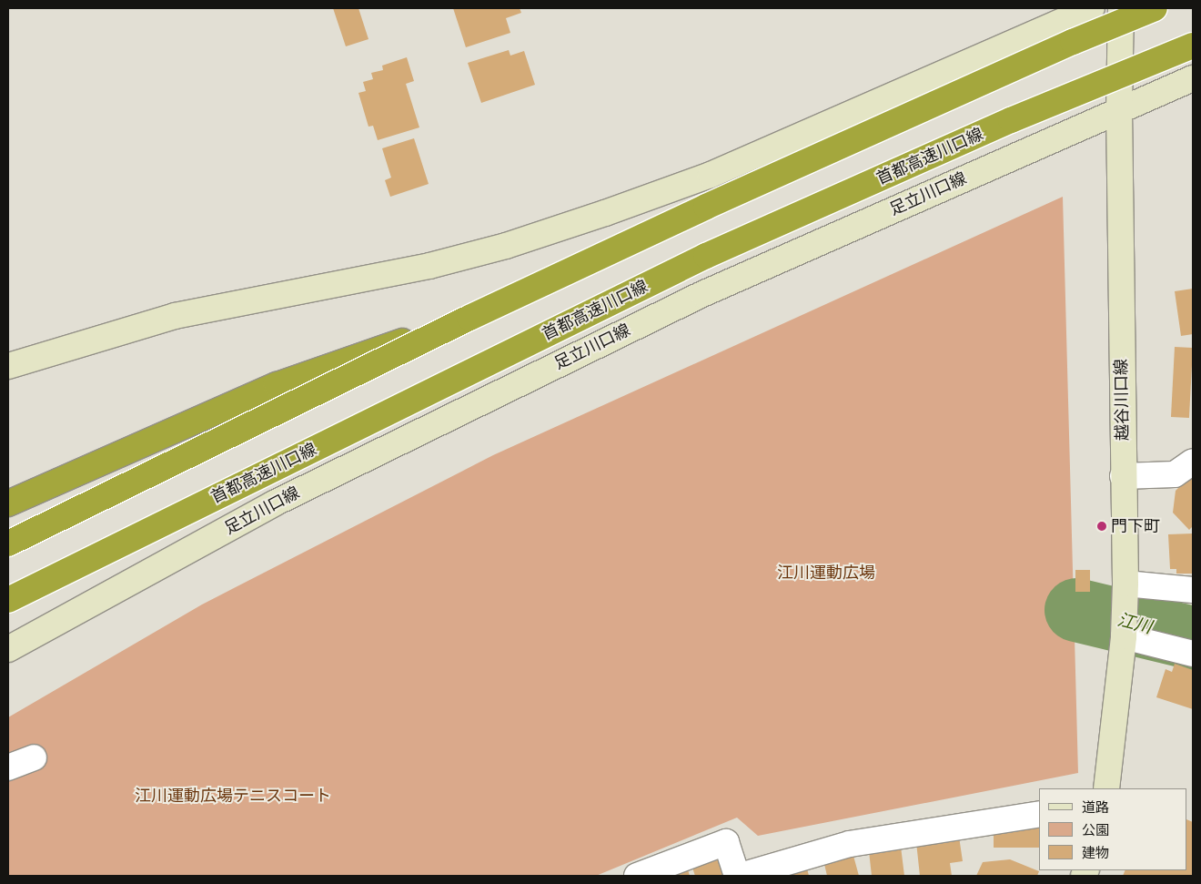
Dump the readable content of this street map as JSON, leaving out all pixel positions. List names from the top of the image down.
{
  "streets": {
    "highway": ["首都高速川口線"],
    "main road": ["足立川口線", "越谷川口線"]
  },
  "crossings": [
    ["足立川口線", "越谷川口線"]
  ],
  "water": ["江川"],
  "parks": ["江川運動広場", "江川運動広場テニスコート"],
  "places": ["門下町"],
  "legend": ["道路", "公園", "建物"]
}
